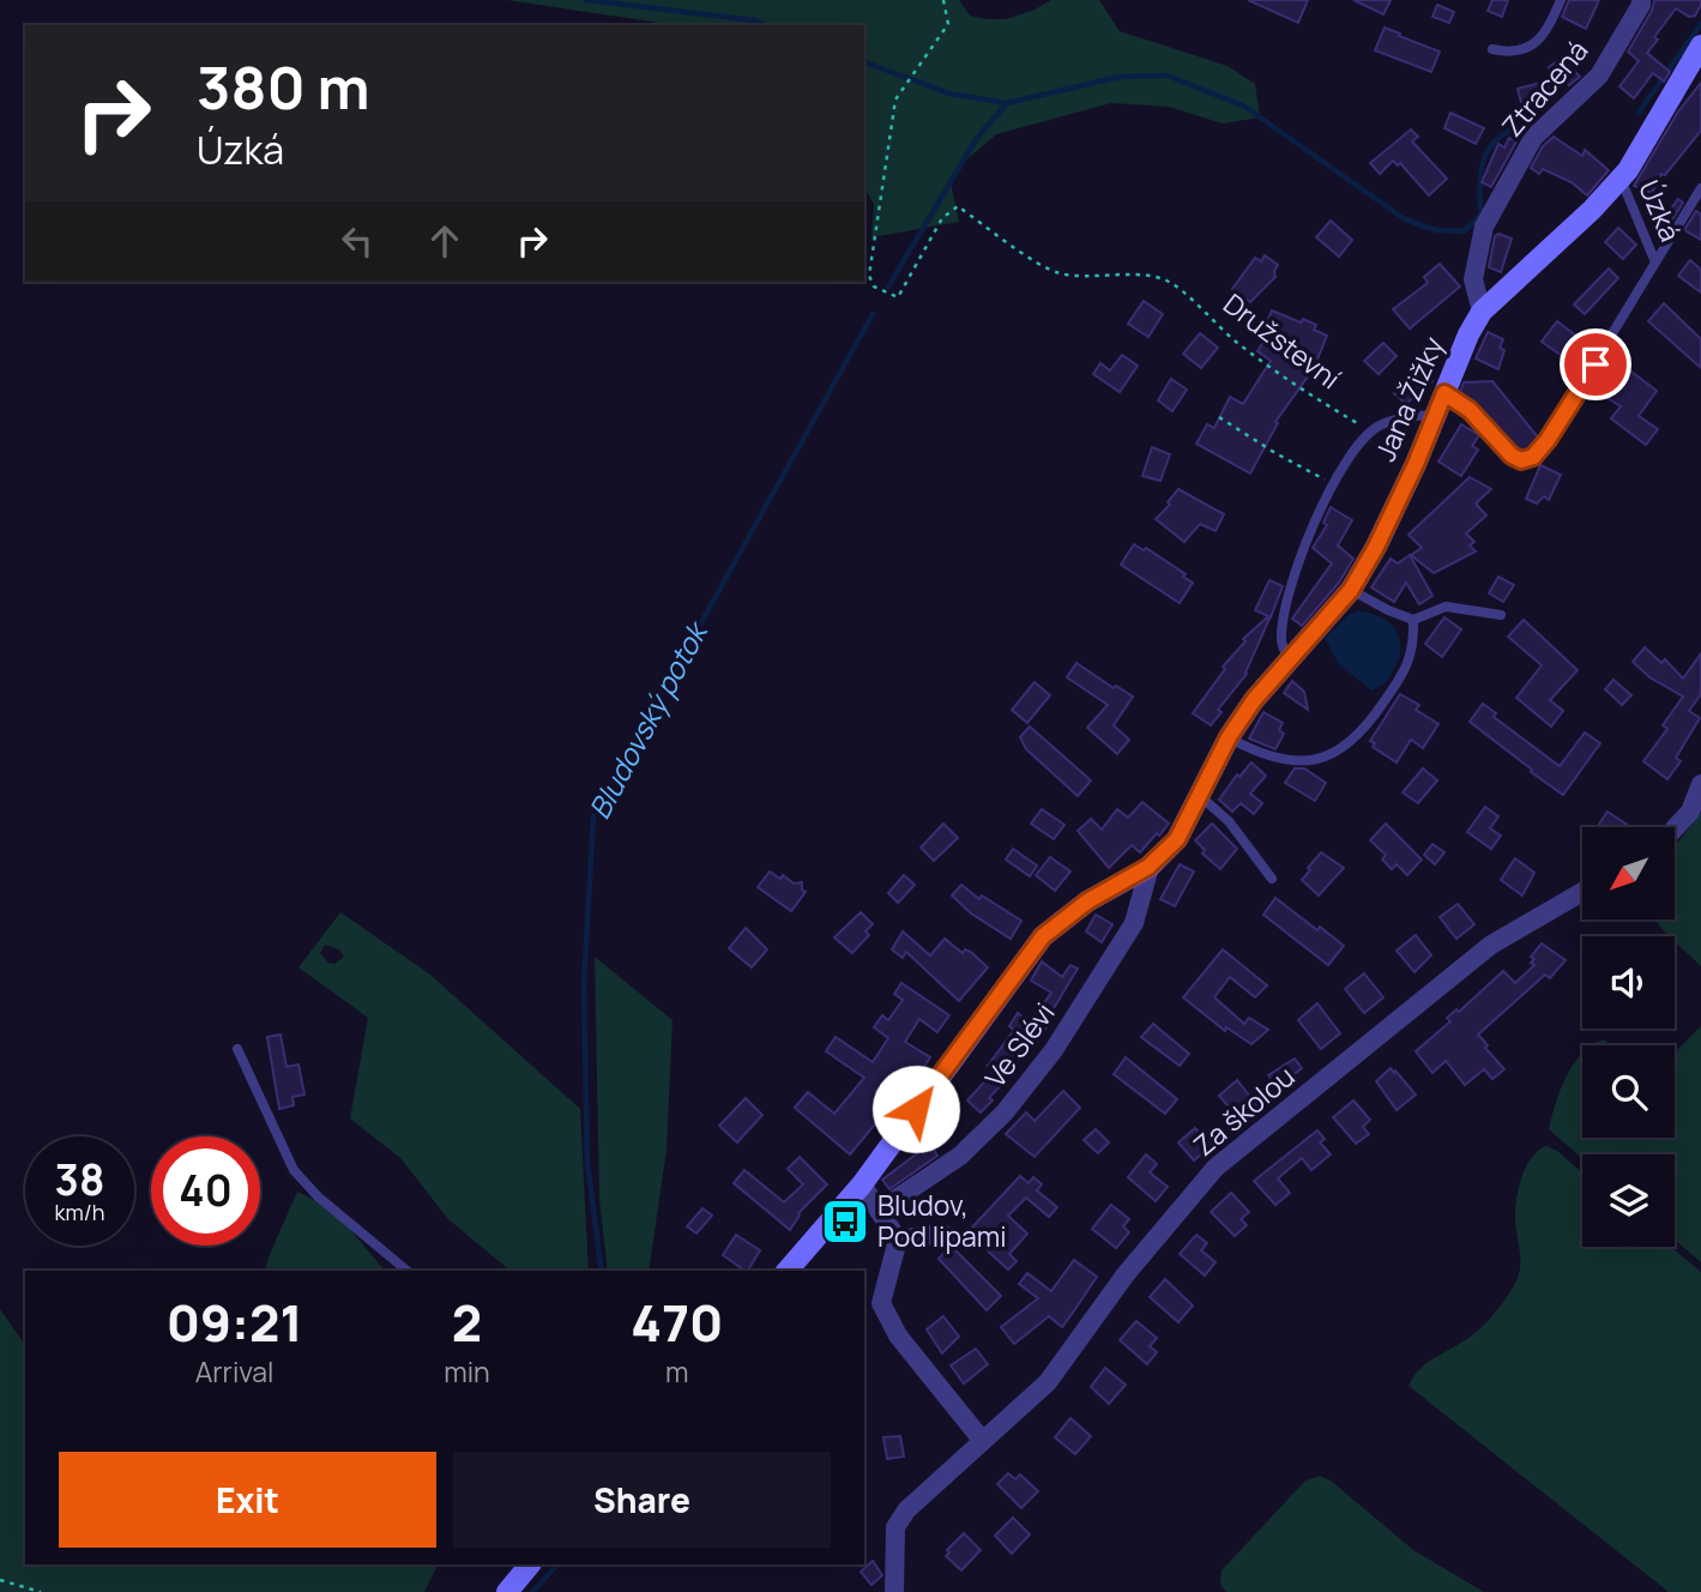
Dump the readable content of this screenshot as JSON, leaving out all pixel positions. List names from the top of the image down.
{
  "streets": {
    "street": [
      "Ztracená",
      "Jana Žižky",
      "Ve Slévi",
      "Za školou"
    ],
    "lane": ["Úzká"],
    "path": ["Družstevní"]
  },
  "crossings": [
    ["Ztracená", "Jana Žižky"],
    ["Úzká", "Jana Žižky"],
    ["Jana Žižky", "Ve Slévi"]
  ],
  "water": ["Bludovský potok"],
  "places": {
    "bus stop": ["Bludov, Pod lipami"]
  },
  "north": "bottom left",
  "page": {
    "turn": ["380 m", "Úzká"],
    "speed": "38 km/h",
    "limit": "40",
    "eta": [
      "09:21",
      "Arrival",
      "2",
      "min",
      "470",
      "m"
    ],
    "buttons": ["Exit", "Share"]
  }
}
